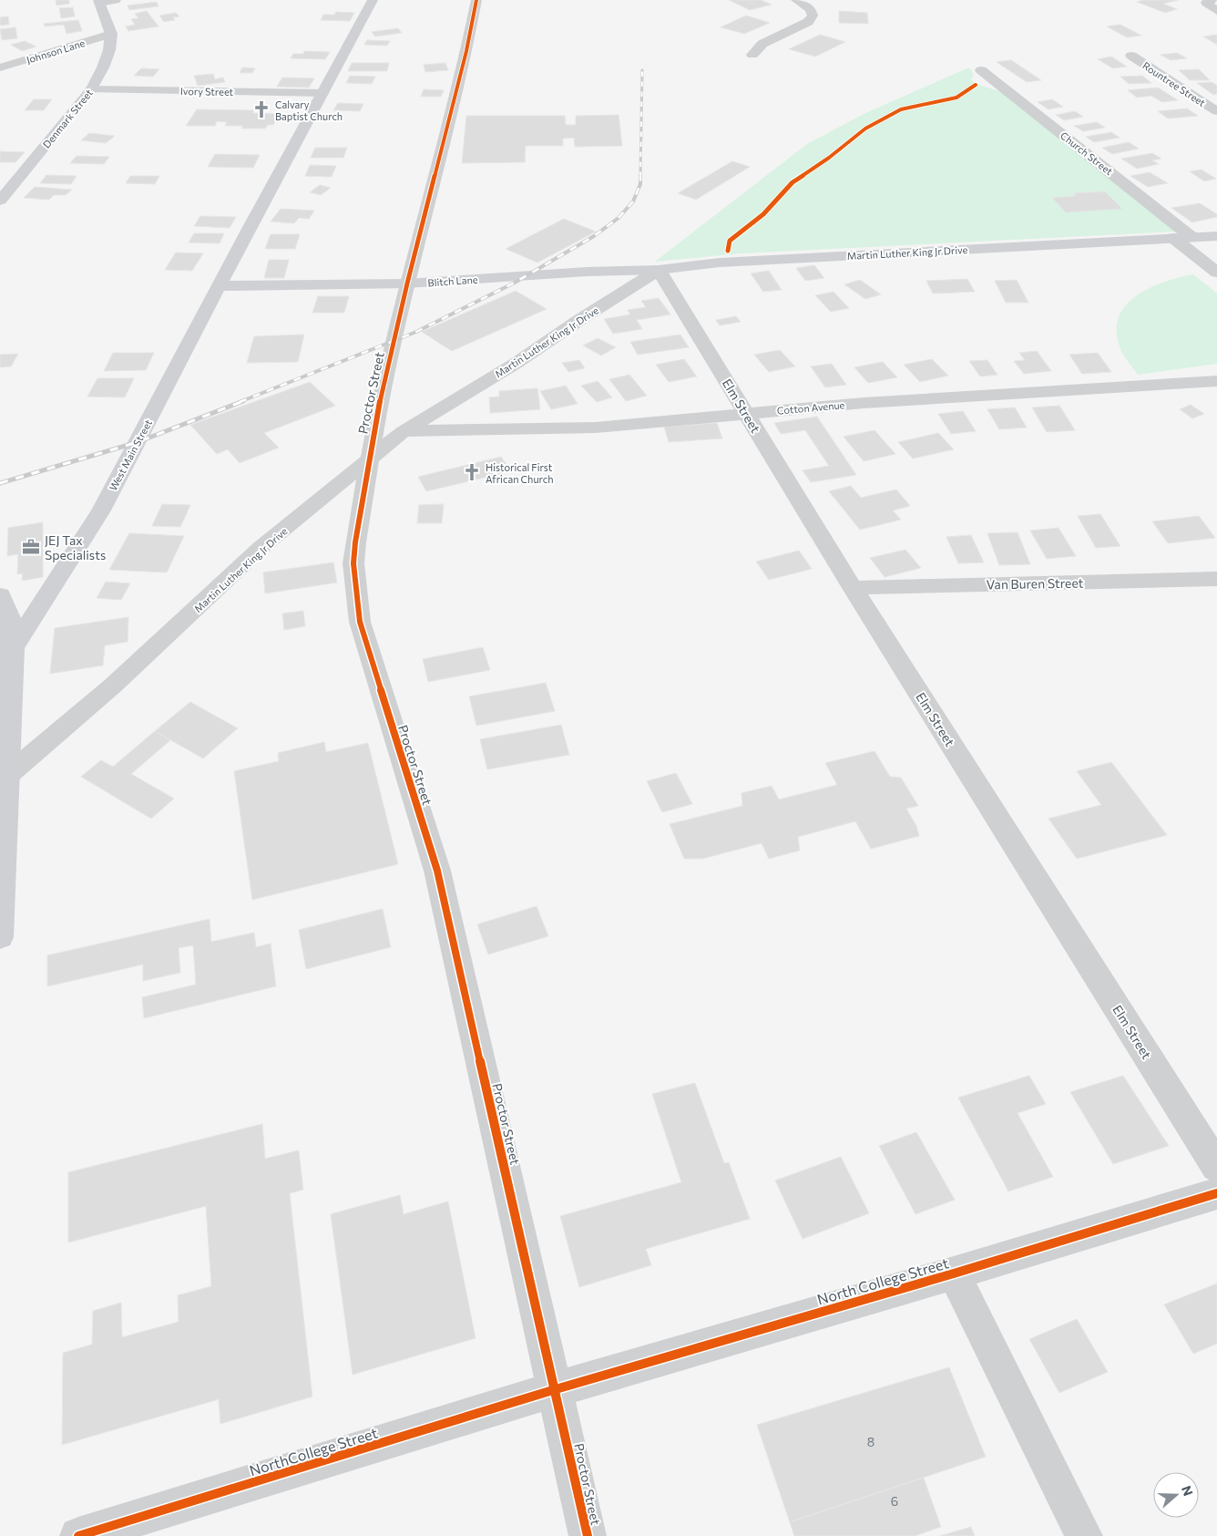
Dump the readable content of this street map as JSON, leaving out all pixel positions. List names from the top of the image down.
{
  "streets": {
    "street": [
      "Johnson Lane",
      "Rountree Street",
      "Ivory Street",
      "Denmark Street",
      "Church Street",
      "Martin Luther King Jr Drive",
      "Blitch Lane",
      "Proctor Street",
      "Elm Street",
      "Cotton Avenue",
      "West Main Street",
      "Van Buren Street",
      "North College Street",
      "NorthCollege Street"
    ]
  },
  "crossings": [
    ["Johnson Lane", "Denmark Street"],
    ["Ivory Street", "Denmark Street"],
    ["Ivory Street", "West Main Street"],
    ["Church Street", "Martin Luther King Jr Drive"],
    ["Martin Luther King Jr Drive", "Blitch Lane"],
    ["Martin Luther King Jr Drive", "Proctor Street"],
    ["Martin Luther King Jr Drive", "Elm Street"],
    ["Martin Luther King Jr Drive", "Cotton Avenue"],
    ["Blitch Lane", "Proctor Street"],
    ["Blitch Lane", "Elm Street"],
    ["Blitch Lane", "West Main Street"],
    ["Proctor Street", "North College Street"],
    ["Proctor Street", "NorthCollege Street"],
    ["Elm Street", "Cotton Avenue"],
    ["Elm Street", "Van Buren Street"],
    ["North College Street", "NorthCollege Street"]
  ],
  "places": {
    "church": ["Calvary Baptist Church", "Historical First African Church"],
    "office": ["JEJ Tax Specialists"]
  },
  "house_numbers": ["8", "6"],
  "north": "right"
}
